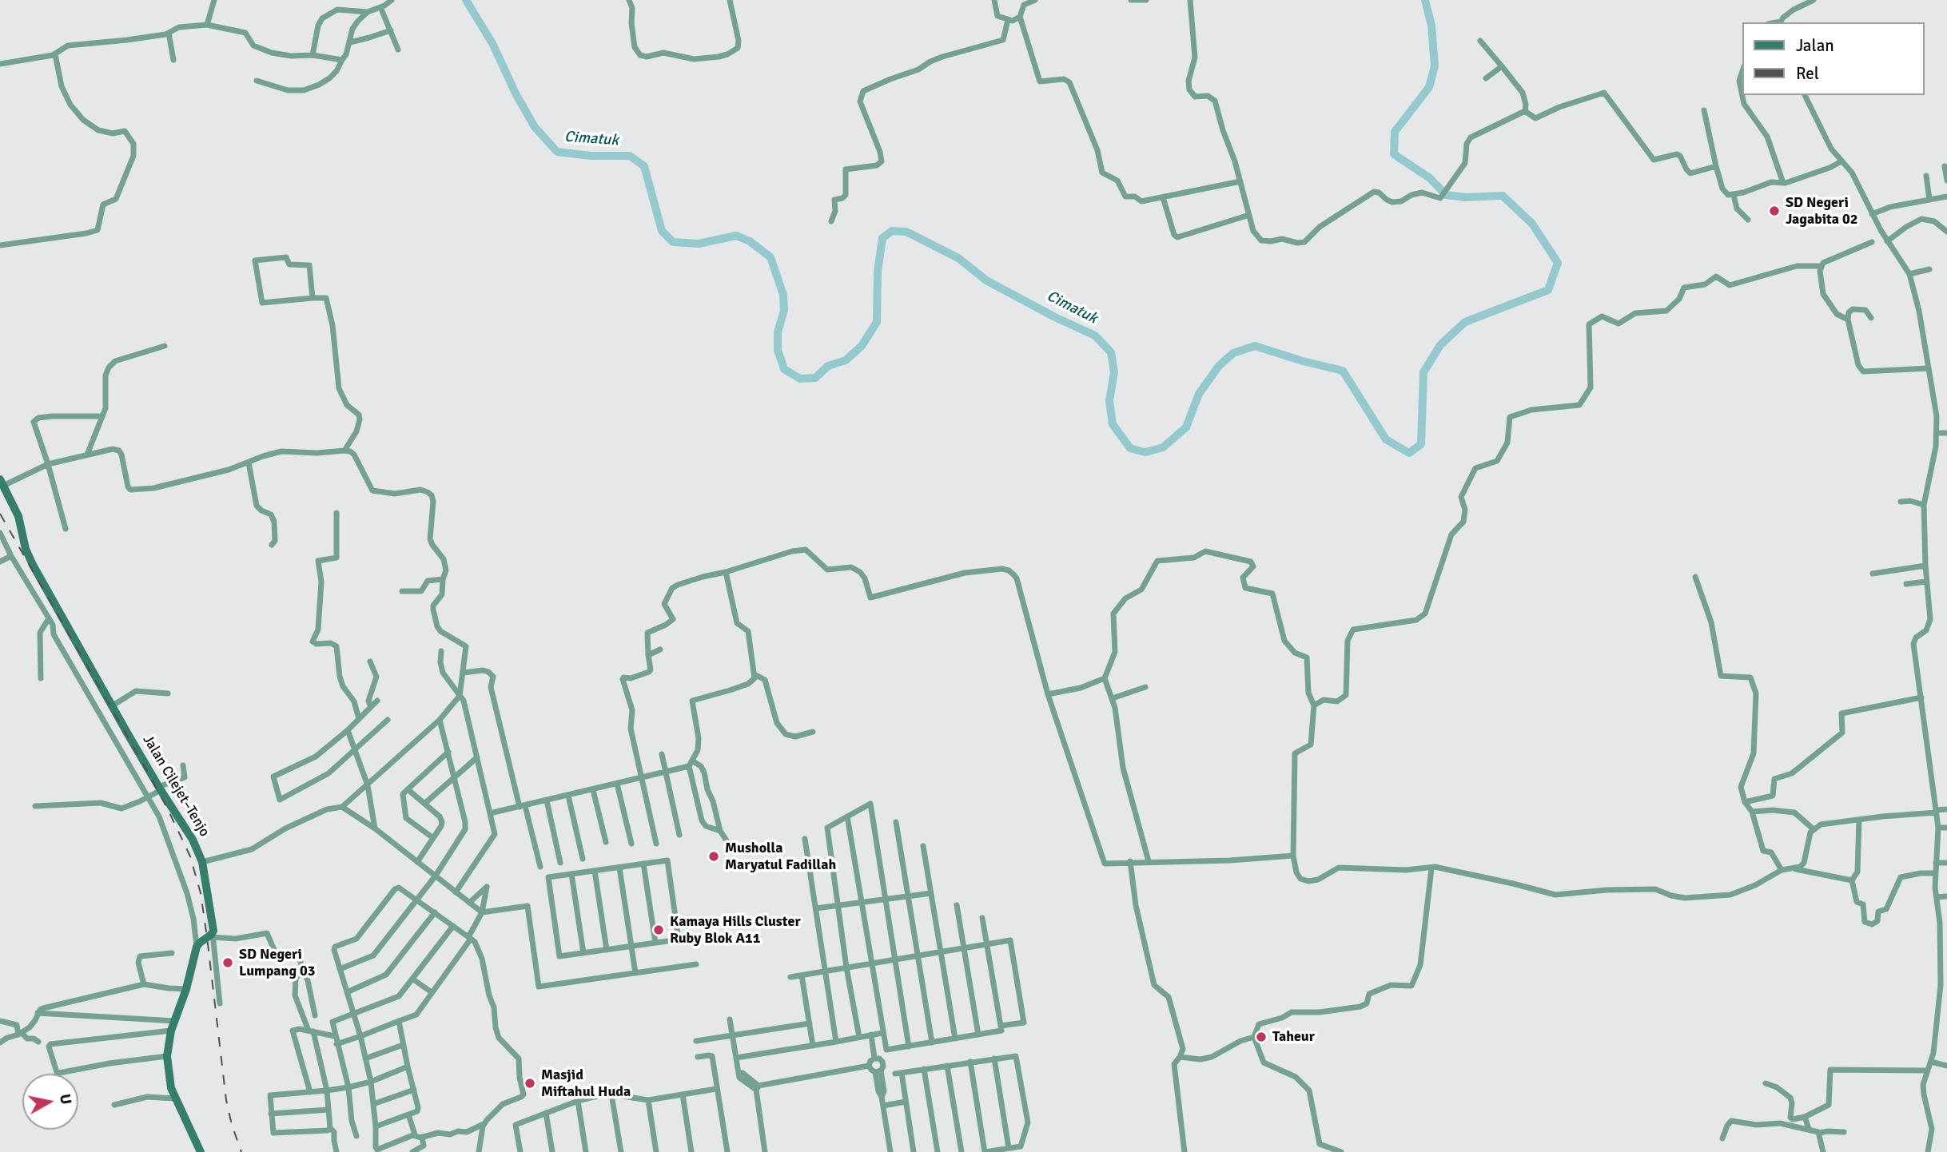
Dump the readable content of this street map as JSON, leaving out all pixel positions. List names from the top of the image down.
{
  "streets": {
    "main road": ["Jalan Cilejet–Tenjo"]
  },
  "water": ["Cimatuk"],
  "places": [
    "SD Negeri Jagabita 02",
    "Musholla Maryatul Fadillah",
    "Kamaya Hills Cluster Ruby Blok A11",
    "SD Negeri Lumpang 03",
    "Taheur",
    "Masjid Miftahul Huda"
  ],
  "legend": ["Jalan", "Rel"],
  "north": "right"
}
